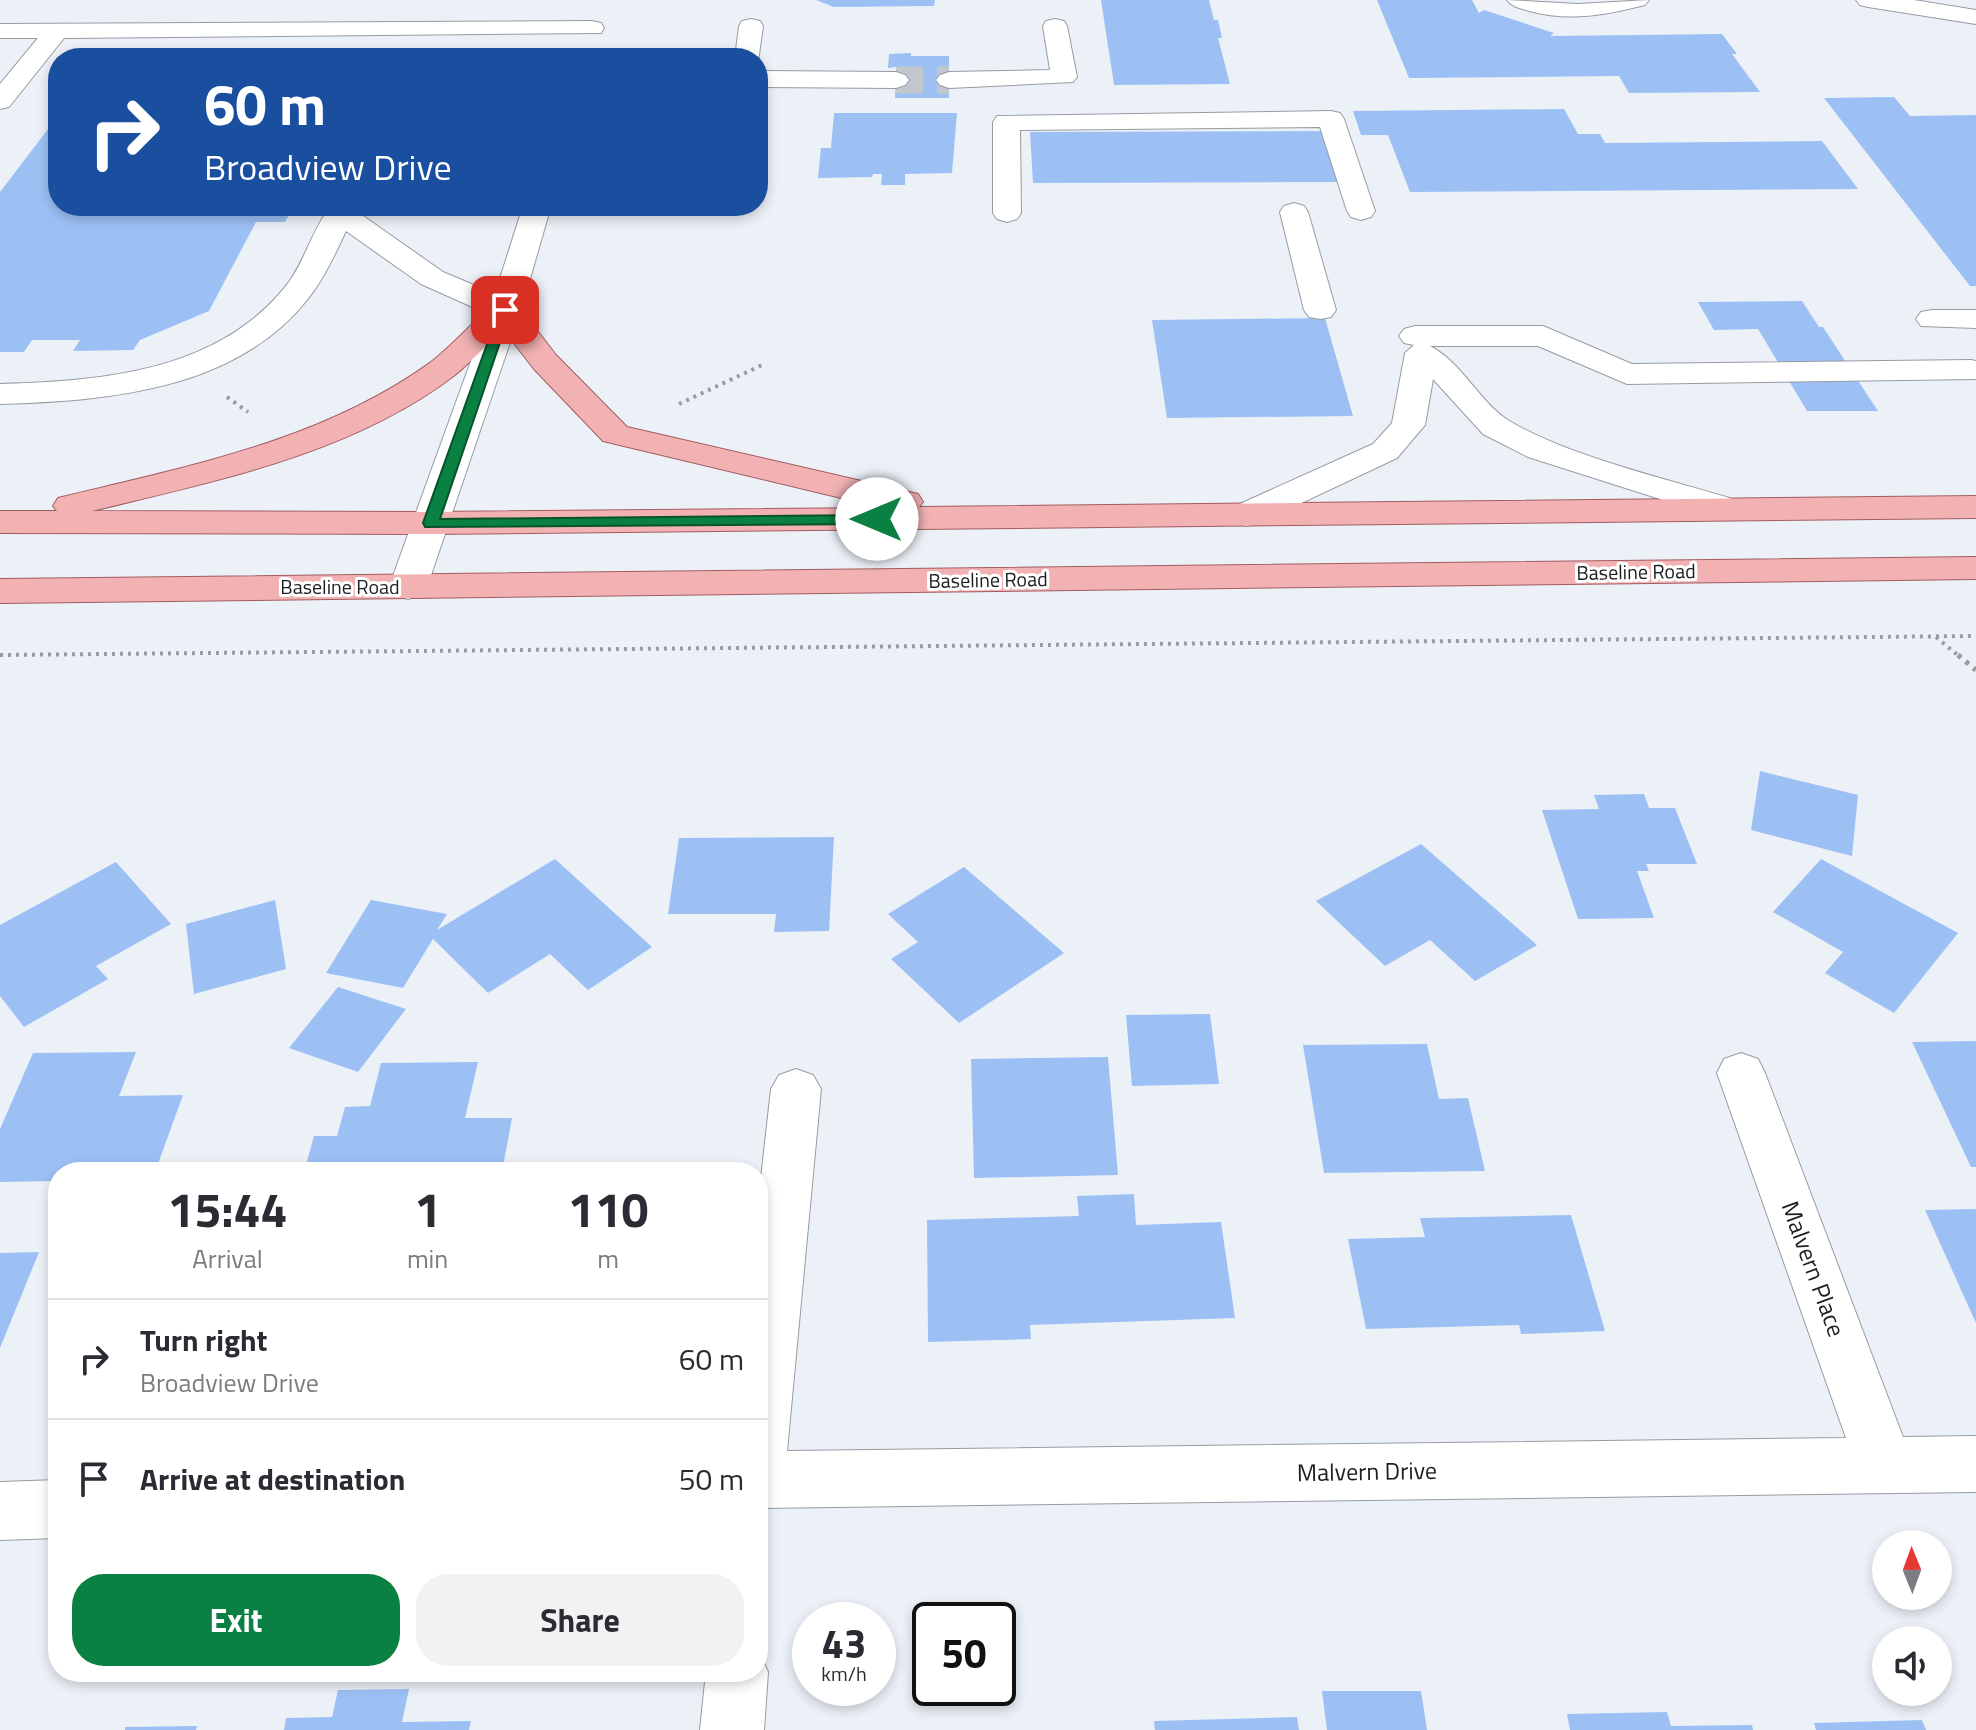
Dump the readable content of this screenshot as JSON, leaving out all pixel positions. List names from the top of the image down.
{
  "streets": {
    "main road": ["Baseline Road"],
    "street": ["Malvern Place", "Malvern Drive"]
  },
  "crossings": [
    ["Malvern Place", "Malvern Drive"]
  ],
  "north": "top",
  "page": {
    "turn": ["60 m", "Broadview Drive"],
    "eta": [
      "15:44",
      "Arrival",
      "1",
      "min",
      "110",
      "m"
    ],
    "list": [
      {
        "name": "Turn right",
        "note": "Broadview Drive",
        "value": "60 m"
      },
      {
        "name": "Arrive at destination",
        "value": "50 m"
      }
    ],
    "buttons": ["Exit", "Share"],
    "speed": "43 km/h",
    "limit": "50"
  }
}
